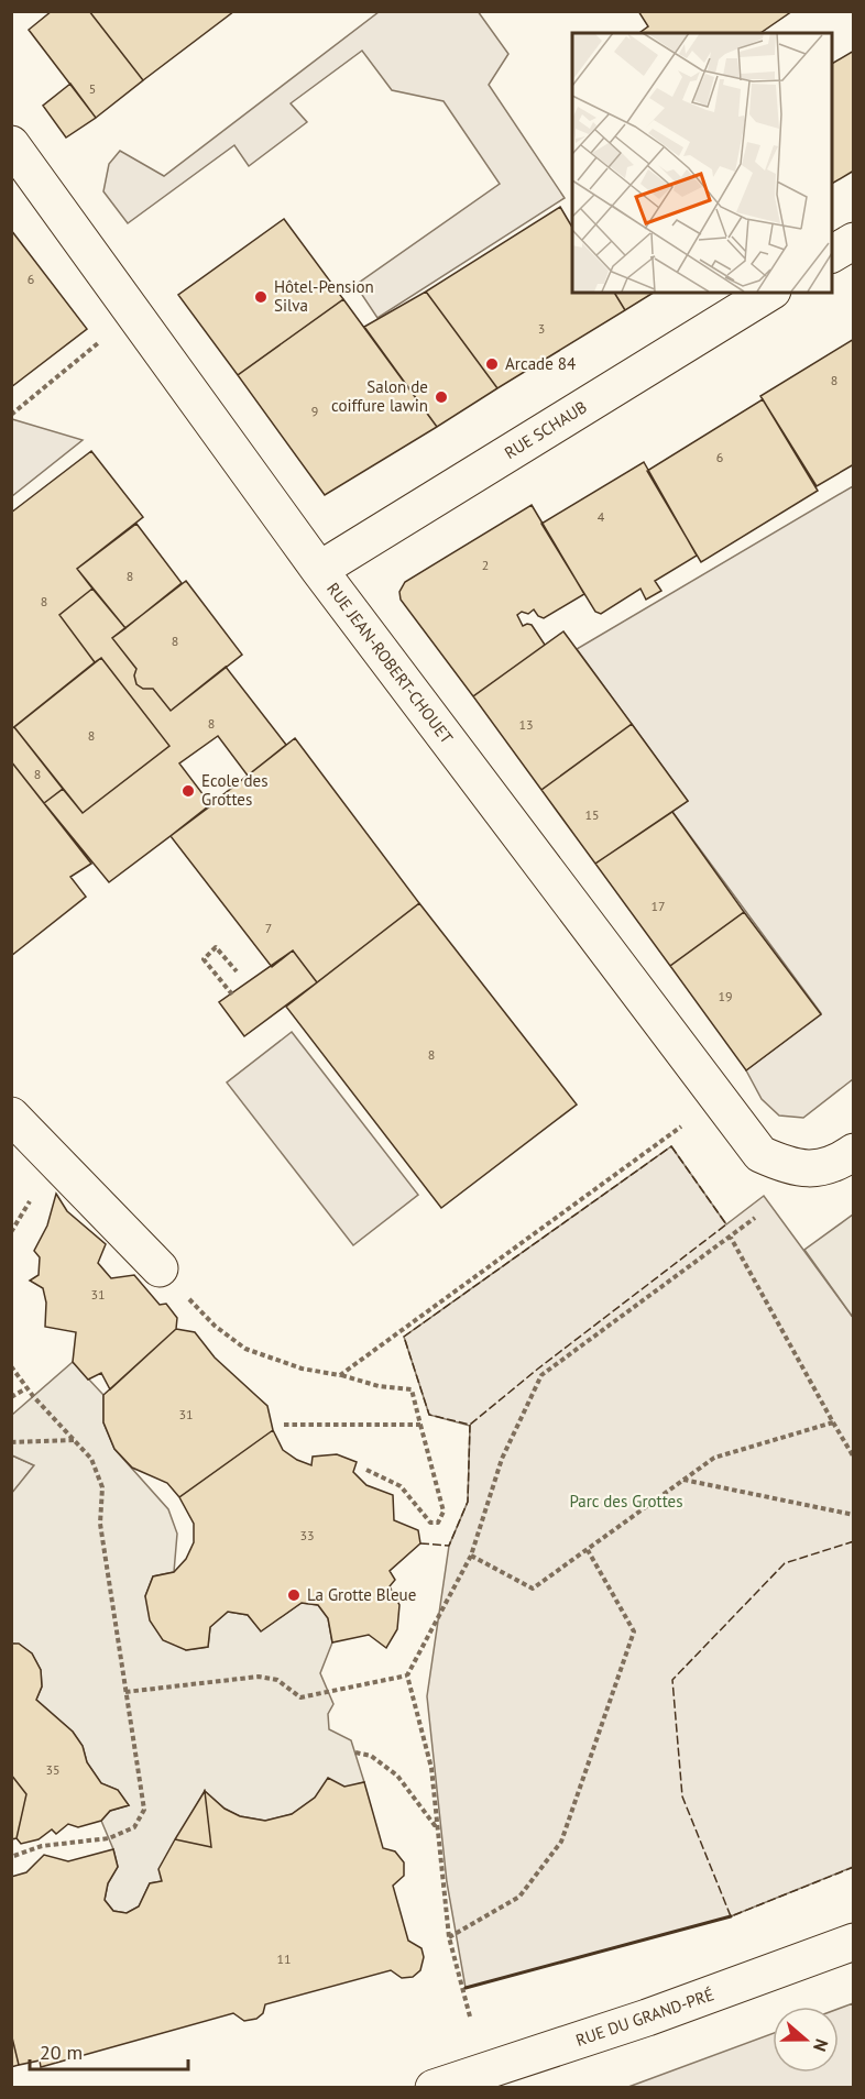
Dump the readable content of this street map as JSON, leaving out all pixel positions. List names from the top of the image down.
{
  "streets": {
    "street": ["RUE SCHAUB", "RUE JEAN-ROBERT-CHOUET", "RUE DU GRAND-PRÉ"]
  },
  "crossings": [
    ["RUE SCHAUB", "RUE JEAN-ROBERT-CHOUET"]
  ],
  "parks": ["Parc des Grottes"],
  "places": [
    "Hôtel-Pension Silva",
    "Arcade 84",
    "Salon de coiffure lawin",
    "Ecole des Grottes",
    "La Grotte Bleue"
  ],
  "house_numbers": [
    "5",
    "6",
    "3",
    "8",
    "9",
    "6",
    "4",
    "2",
    "8",
    "8",
    "8",
    "8",
    "13",
    "8",
    "8",
    "15",
    "17",
    "7",
    "19",
    "8",
    "31",
    "31",
    "33",
    "35",
    "11"
  ],
  "scale_bar": "20 m",
  "north": "right"
}
